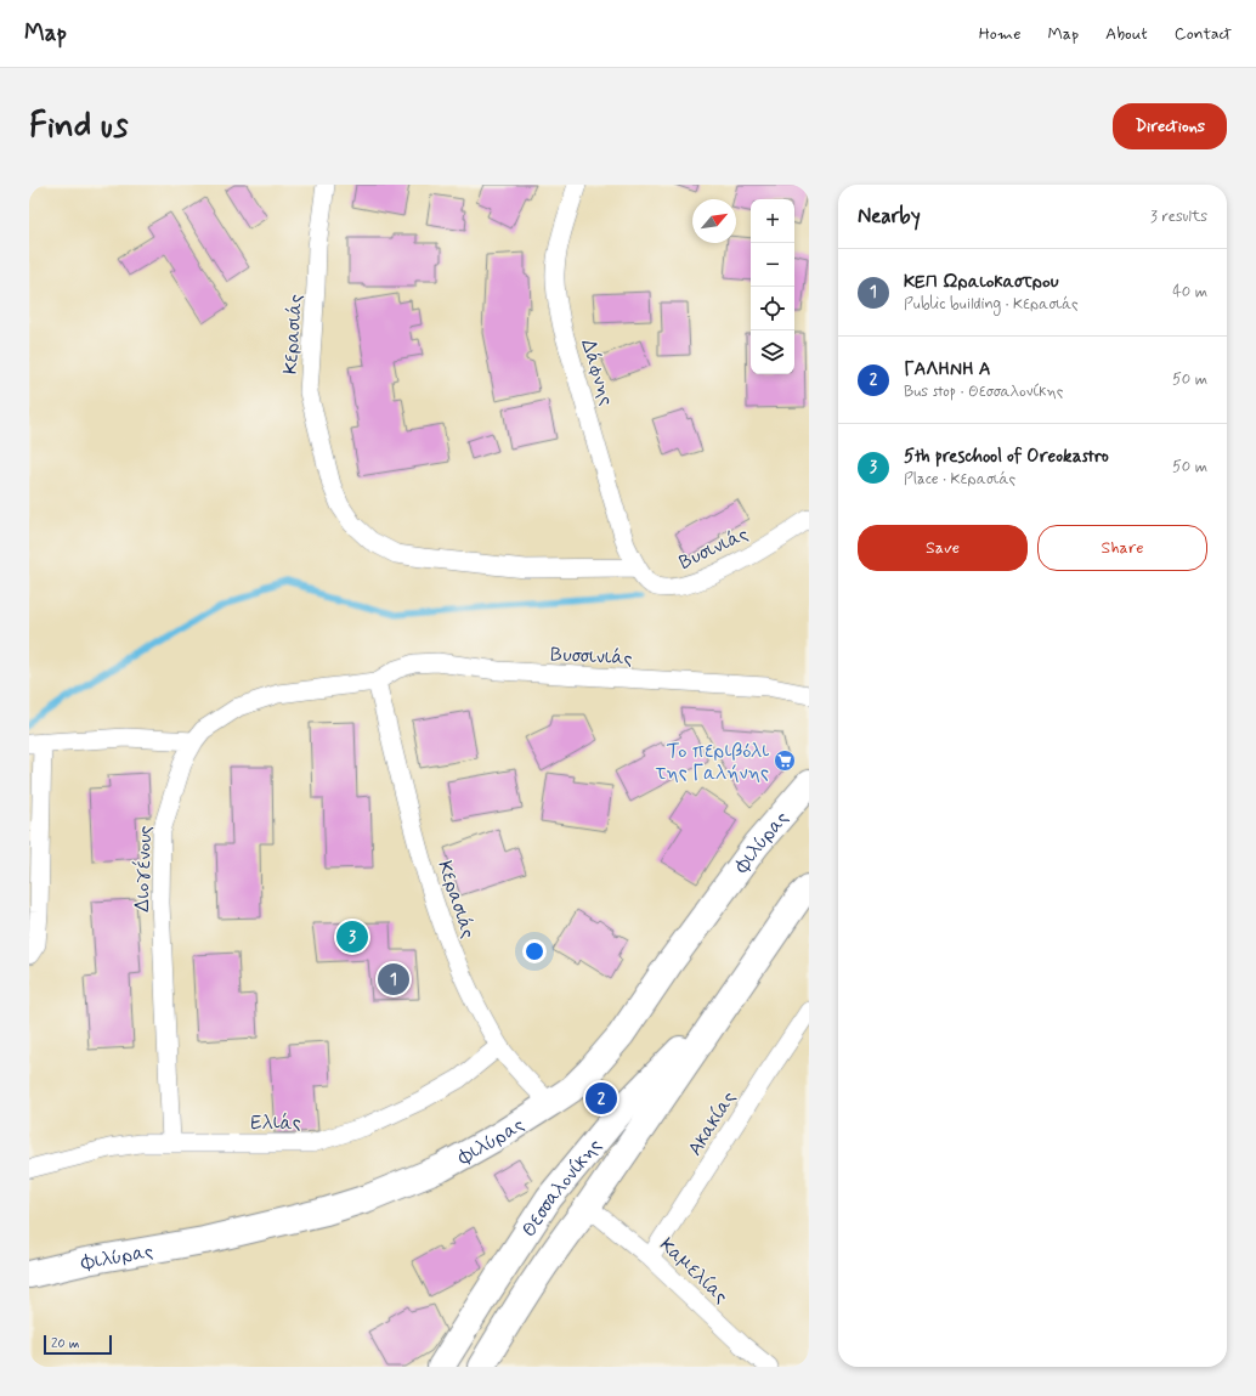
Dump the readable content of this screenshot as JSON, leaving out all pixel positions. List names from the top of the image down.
{
  "streets": {
    "main road": ["Φιλύρας", "Θεσσαλονίκης"],
    "street": [
      "Κερασιάς",
      "Δάφνης",
      "Βυσινιάς",
      "Βυσσινιάς",
      "Διογένους",
      "Ελιάς",
      "Ακακίας",
      "Καμελίας"
    ]
  },
  "crossings": [
    ["Κερασιάς", "Δάφνης"],
    ["Κερασιάς", "Βυσινιάς"],
    ["Κερασιάς", "Βυσσινιάς"],
    ["Κερασιάς", "Φιλύρας"],
    ["Κερασιάς", "Διογένους"],
    ["Κερασιάς", "Ελιάς"],
    ["Δάφνης", "Βυσινιάς"],
    ["Βυσσινιάς", "Διογένους"],
    ["Διογένους", "Ελιάς"],
    ["Ακακίας", "Καμελίας"],
    ["Θεσσαλονίκης", "Καμελίας"]
  ],
  "places": {
    "supermarket": ["Το περιβόλι της Γαλήνης"]
  },
  "scale_bar": "20 m",
  "north": "top right",
  "page": {
    "header": "Map",
    "nav": [
      "Home",
      "Map",
      "About",
      "Contact"
    ],
    "buttons": [
      "Directions",
      ["Save", "Share"]
    ],
    "title": "Find us",
    "heading": ["Nearby", "3 results"],
    "map_buttons": ["+", "−"],
    "list": [
      {
        "mark": "1",
        "name": "ΚΕΠ Ωραιοκαστρου",
        "note": "Public building · Κερασιάς",
        "value": "40 m"
      },
      {
        "mark": "2",
        "name": "ΓΑΛΗΝΗ Α",
        "note": "Bus stop · Θεσσαλονίκης",
        "value": "50 m"
      },
      {
        "mark": "3",
        "name": "5th preschool of Oreokastro",
        "note": "Place · Κερασιάς",
        "value": "50 m"
      }
    ],
    "pins": ["3", "1", "2"],
    "scale": "20 m"
  }
}
